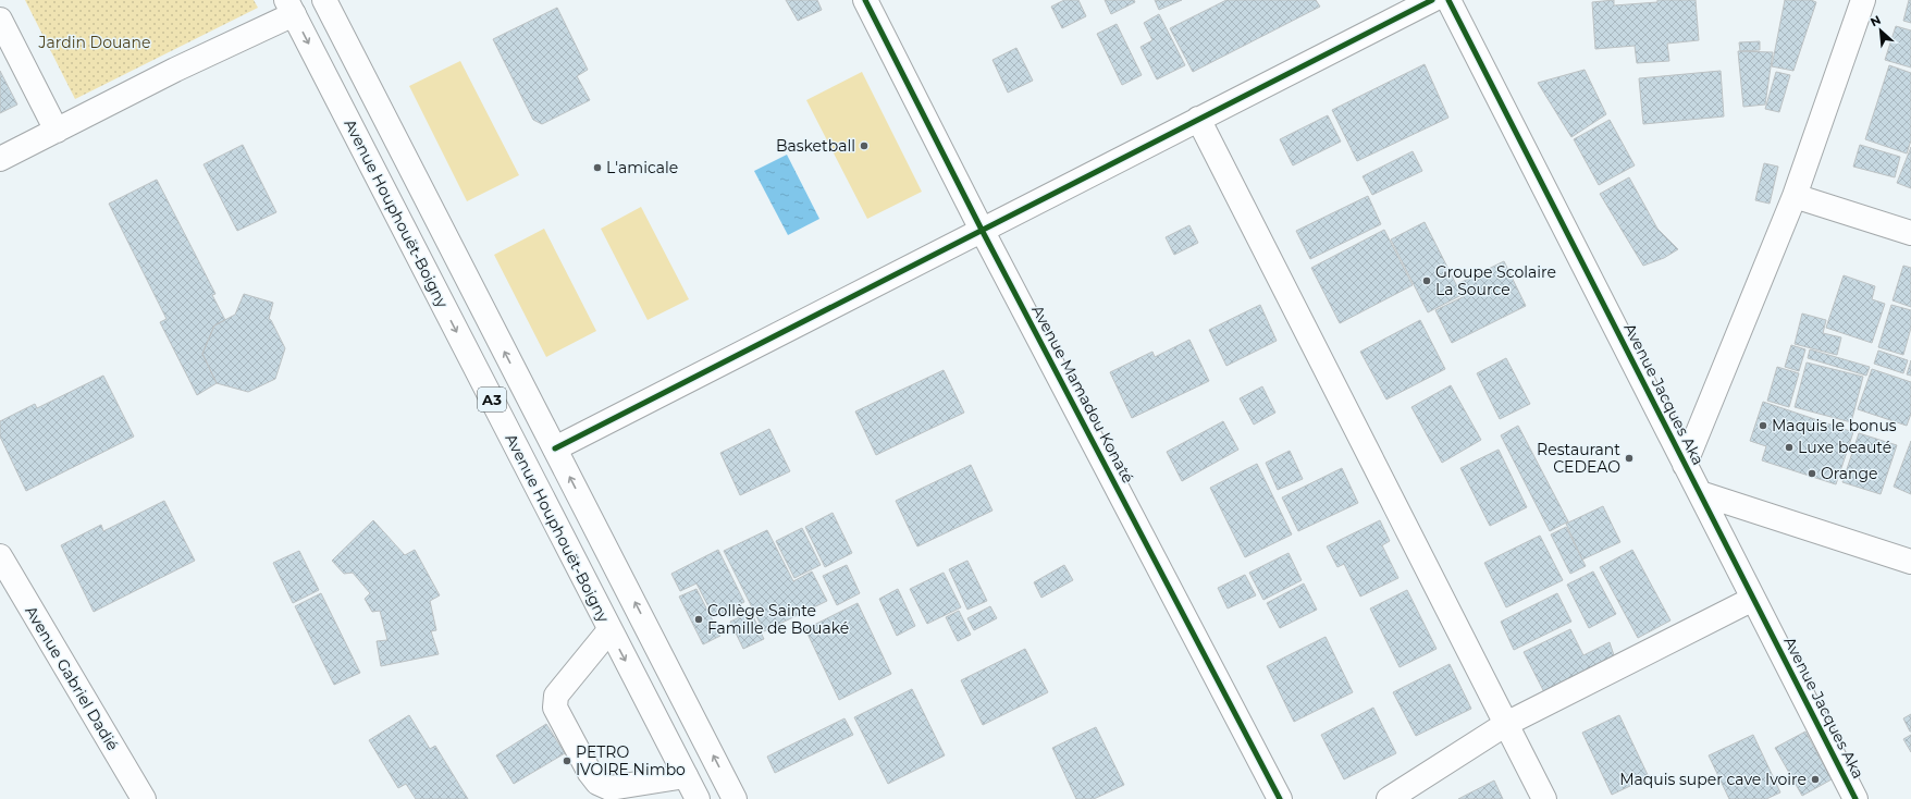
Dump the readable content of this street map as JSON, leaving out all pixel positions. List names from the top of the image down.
{
  "streets": {
    "main road": [
      "Avenue Houphouët-Boigny",
      "Avenue Mamadou Konaté",
      "Avenue Jacques Aka",
      "A3",
      "Avenue Gabriel Dadié"
    ]
  },
  "parks": ["Jardin Douane"],
  "places": [
    "Basketball",
    "L'amicale",
    "Groupe Scolaire La Source",
    "Maquis le bonus",
    "Luxe beauté",
    "Restaurant CEDEAO",
    "Orange",
    "Collège Sainte Famille de Bouaké",
    "PETRO IVOIRE Nimbo",
    "Maquis super cave Ivoire"
  ],
  "north": "top left"
}
